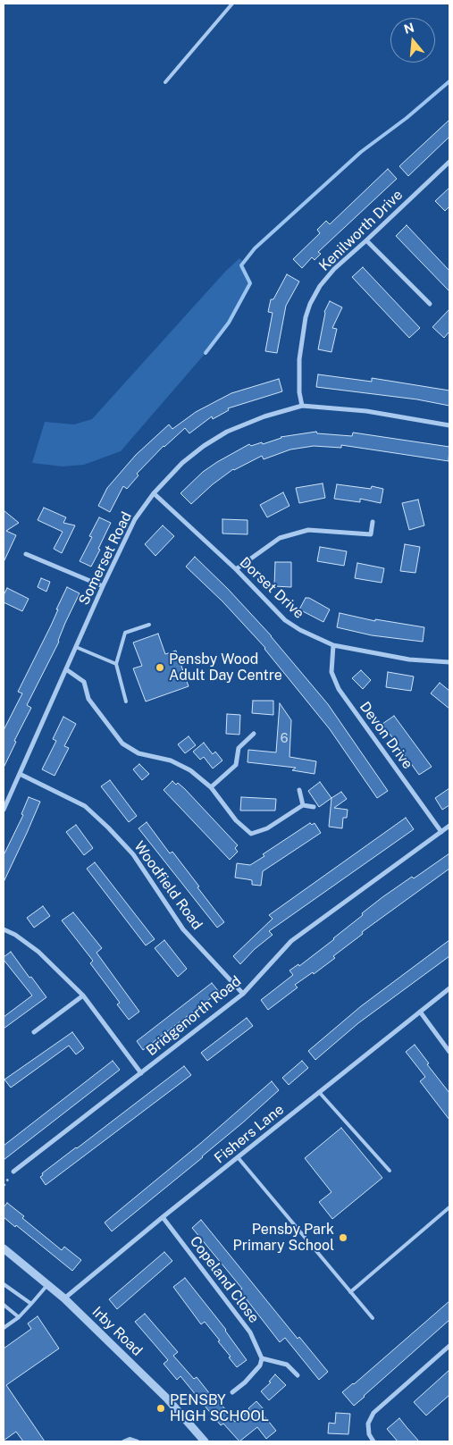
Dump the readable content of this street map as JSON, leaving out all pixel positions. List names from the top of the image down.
{
  "streets": {
    "street": [
      "Kenilworth Drive",
      "Somerset Road",
      "Dorset Drive",
      "Devon Drive",
      "Woodfield Road",
      "Bridgenorth Road",
      "Fishers Lane",
      "Copeland Close",
      "Irby Road"
    ]
  },
  "crossings": [
    ["Kenilworth Drive", "Somerset Road"],
    ["Somerset Road", "Dorset Drive"],
    ["Somerset Road", "Woodfield Road"],
    ["Dorset Drive", "Devon Drive"],
    ["Devon Drive", "Bridgenorth Road"],
    ["Woodfield Road", "Bridgenorth Road"],
    ["Fishers Lane", "Copeland Close"],
    ["Fishers Lane", "Irby Road"]
  ],
  "places": ["Pensby Wood Adult Day Centre", "Pensby Park Primary School", "PENSBY HIGH SCHOOL"],
  "house_numbers": ["6"],
  "north": "top"
}
